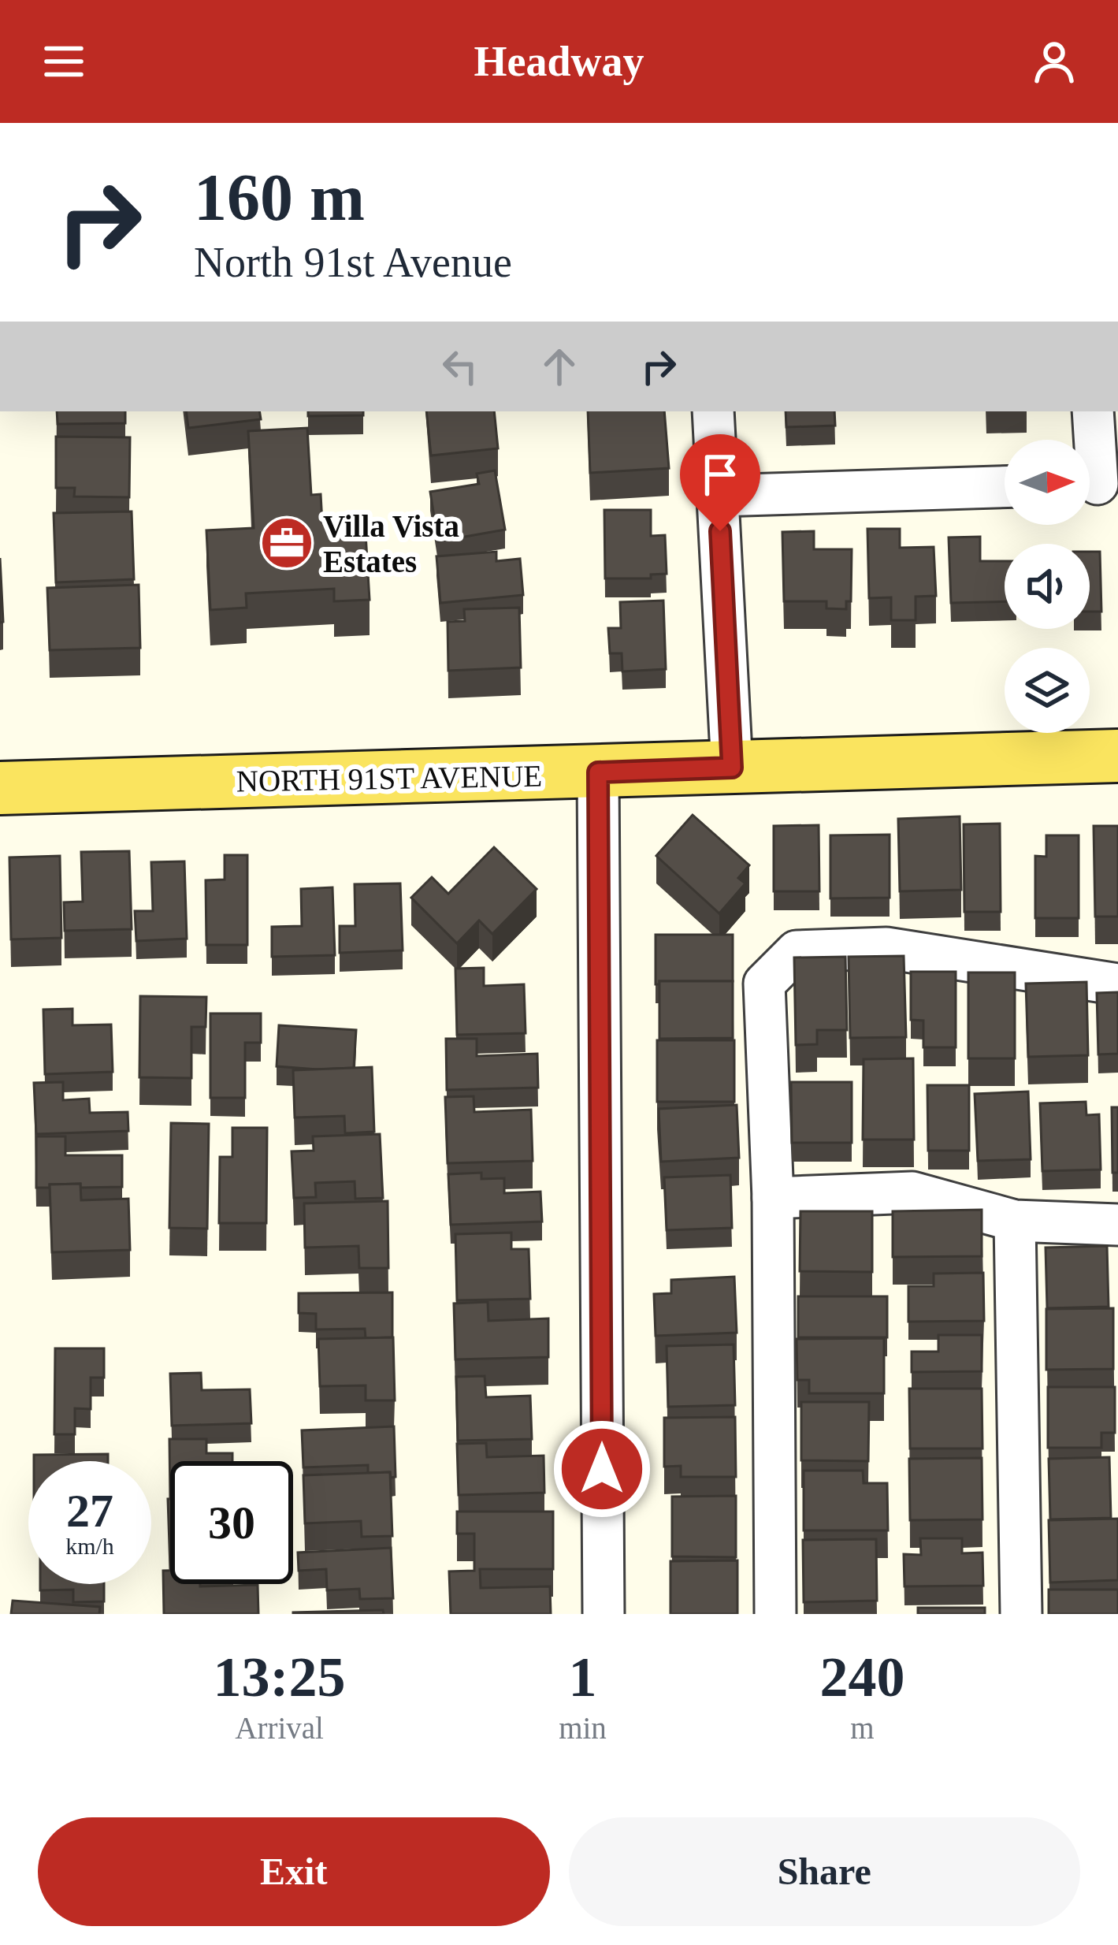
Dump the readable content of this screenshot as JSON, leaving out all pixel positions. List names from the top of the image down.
{
  "streets": {
    "main road": ["NORTH 91ST AVENUE"]
  },
  "places": {
    "office": ["Villa Vista Estates"]
  },
  "north": "right",
  "page": {
    "header": "Headway",
    "turn": ["160 m", "North 91st Avenue"],
    "speed": "27 km/h",
    "limit": "30",
    "eta": [
      "13:25",
      "Arrival",
      "1",
      "min",
      "240",
      "m"
    ],
    "buttons": ["Exit", "Share"]
  }
}
